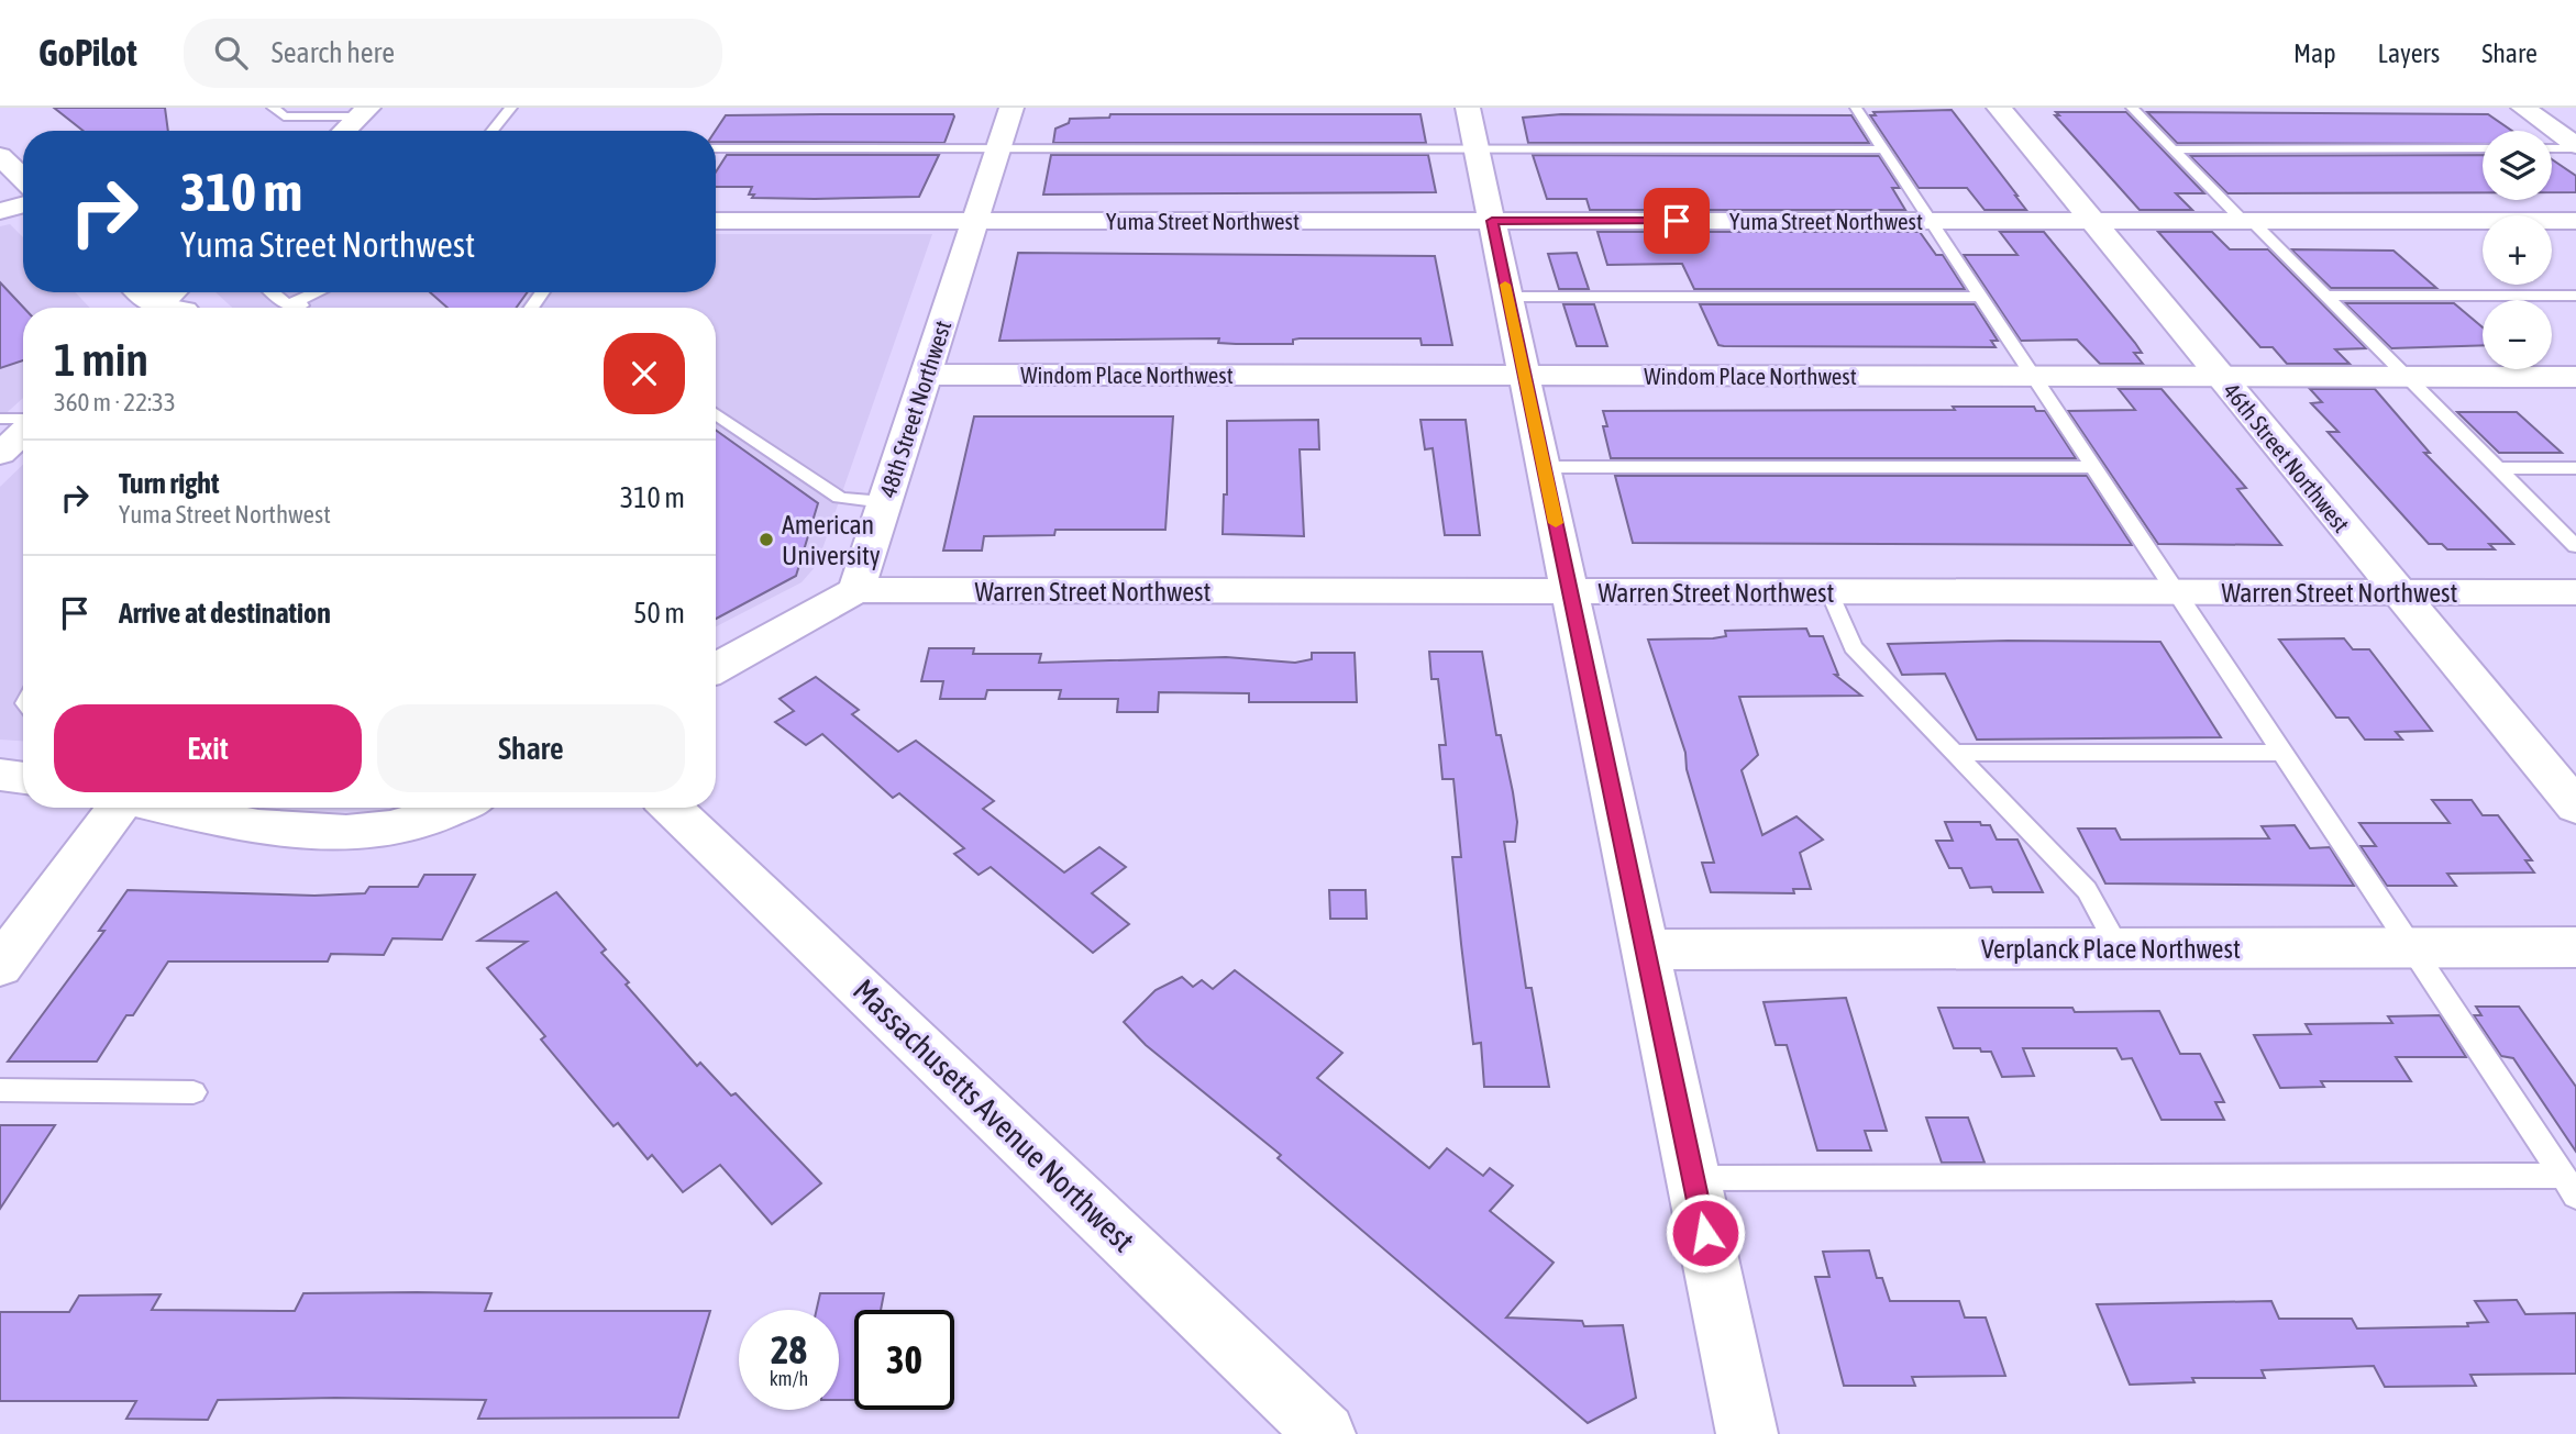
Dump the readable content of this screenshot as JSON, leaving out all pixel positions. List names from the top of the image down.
{
  "streets": {
    "street": [
      "Yuma Street Northwest",
      "Windom Place Northwest",
      "48th Street Northwest",
      "46th Street Northwest",
      "Warren Street Northwest",
      "Verplanck Place Northwest",
      "Massachusetts Avenue Northwest"
    ]
  },
  "crossings": [
    ["Yuma Street Northwest", "48th Street Northwest"],
    ["Yuma Street Northwest", "46th Street Northwest"],
    ["Windom Place Northwest", "48th Street Northwest"],
    ["Windom Place Northwest", "46th Street Northwest"],
    ["48th Street Northwest", "Warren Street Northwest"],
    ["46th Street Northwest", "Warren Street Northwest"]
  ],
  "places": ["American University"],
  "page": {
    "header": "GoPilot",
    "search": "Search here",
    "nav": ["Map", "Layers", "Share"],
    "map_buttons": ["+", "−"],
    "turn": ["310 m", "Yuma Street Northwest"],
    "heading": ["1 min", "360 m · 22:33"],
    "list": [
      {
        "name": "Turn right",
        "note": "Yuma Street Northwest",
        "value": "310 m"
      },
      {
        "name": "Arrive at destination",
        "value": "50 m"
      }
    ],
    "buttons": ["Exit", "Share"],
    "speed": "28 km/h",
    "limit": "30"
  }
}
